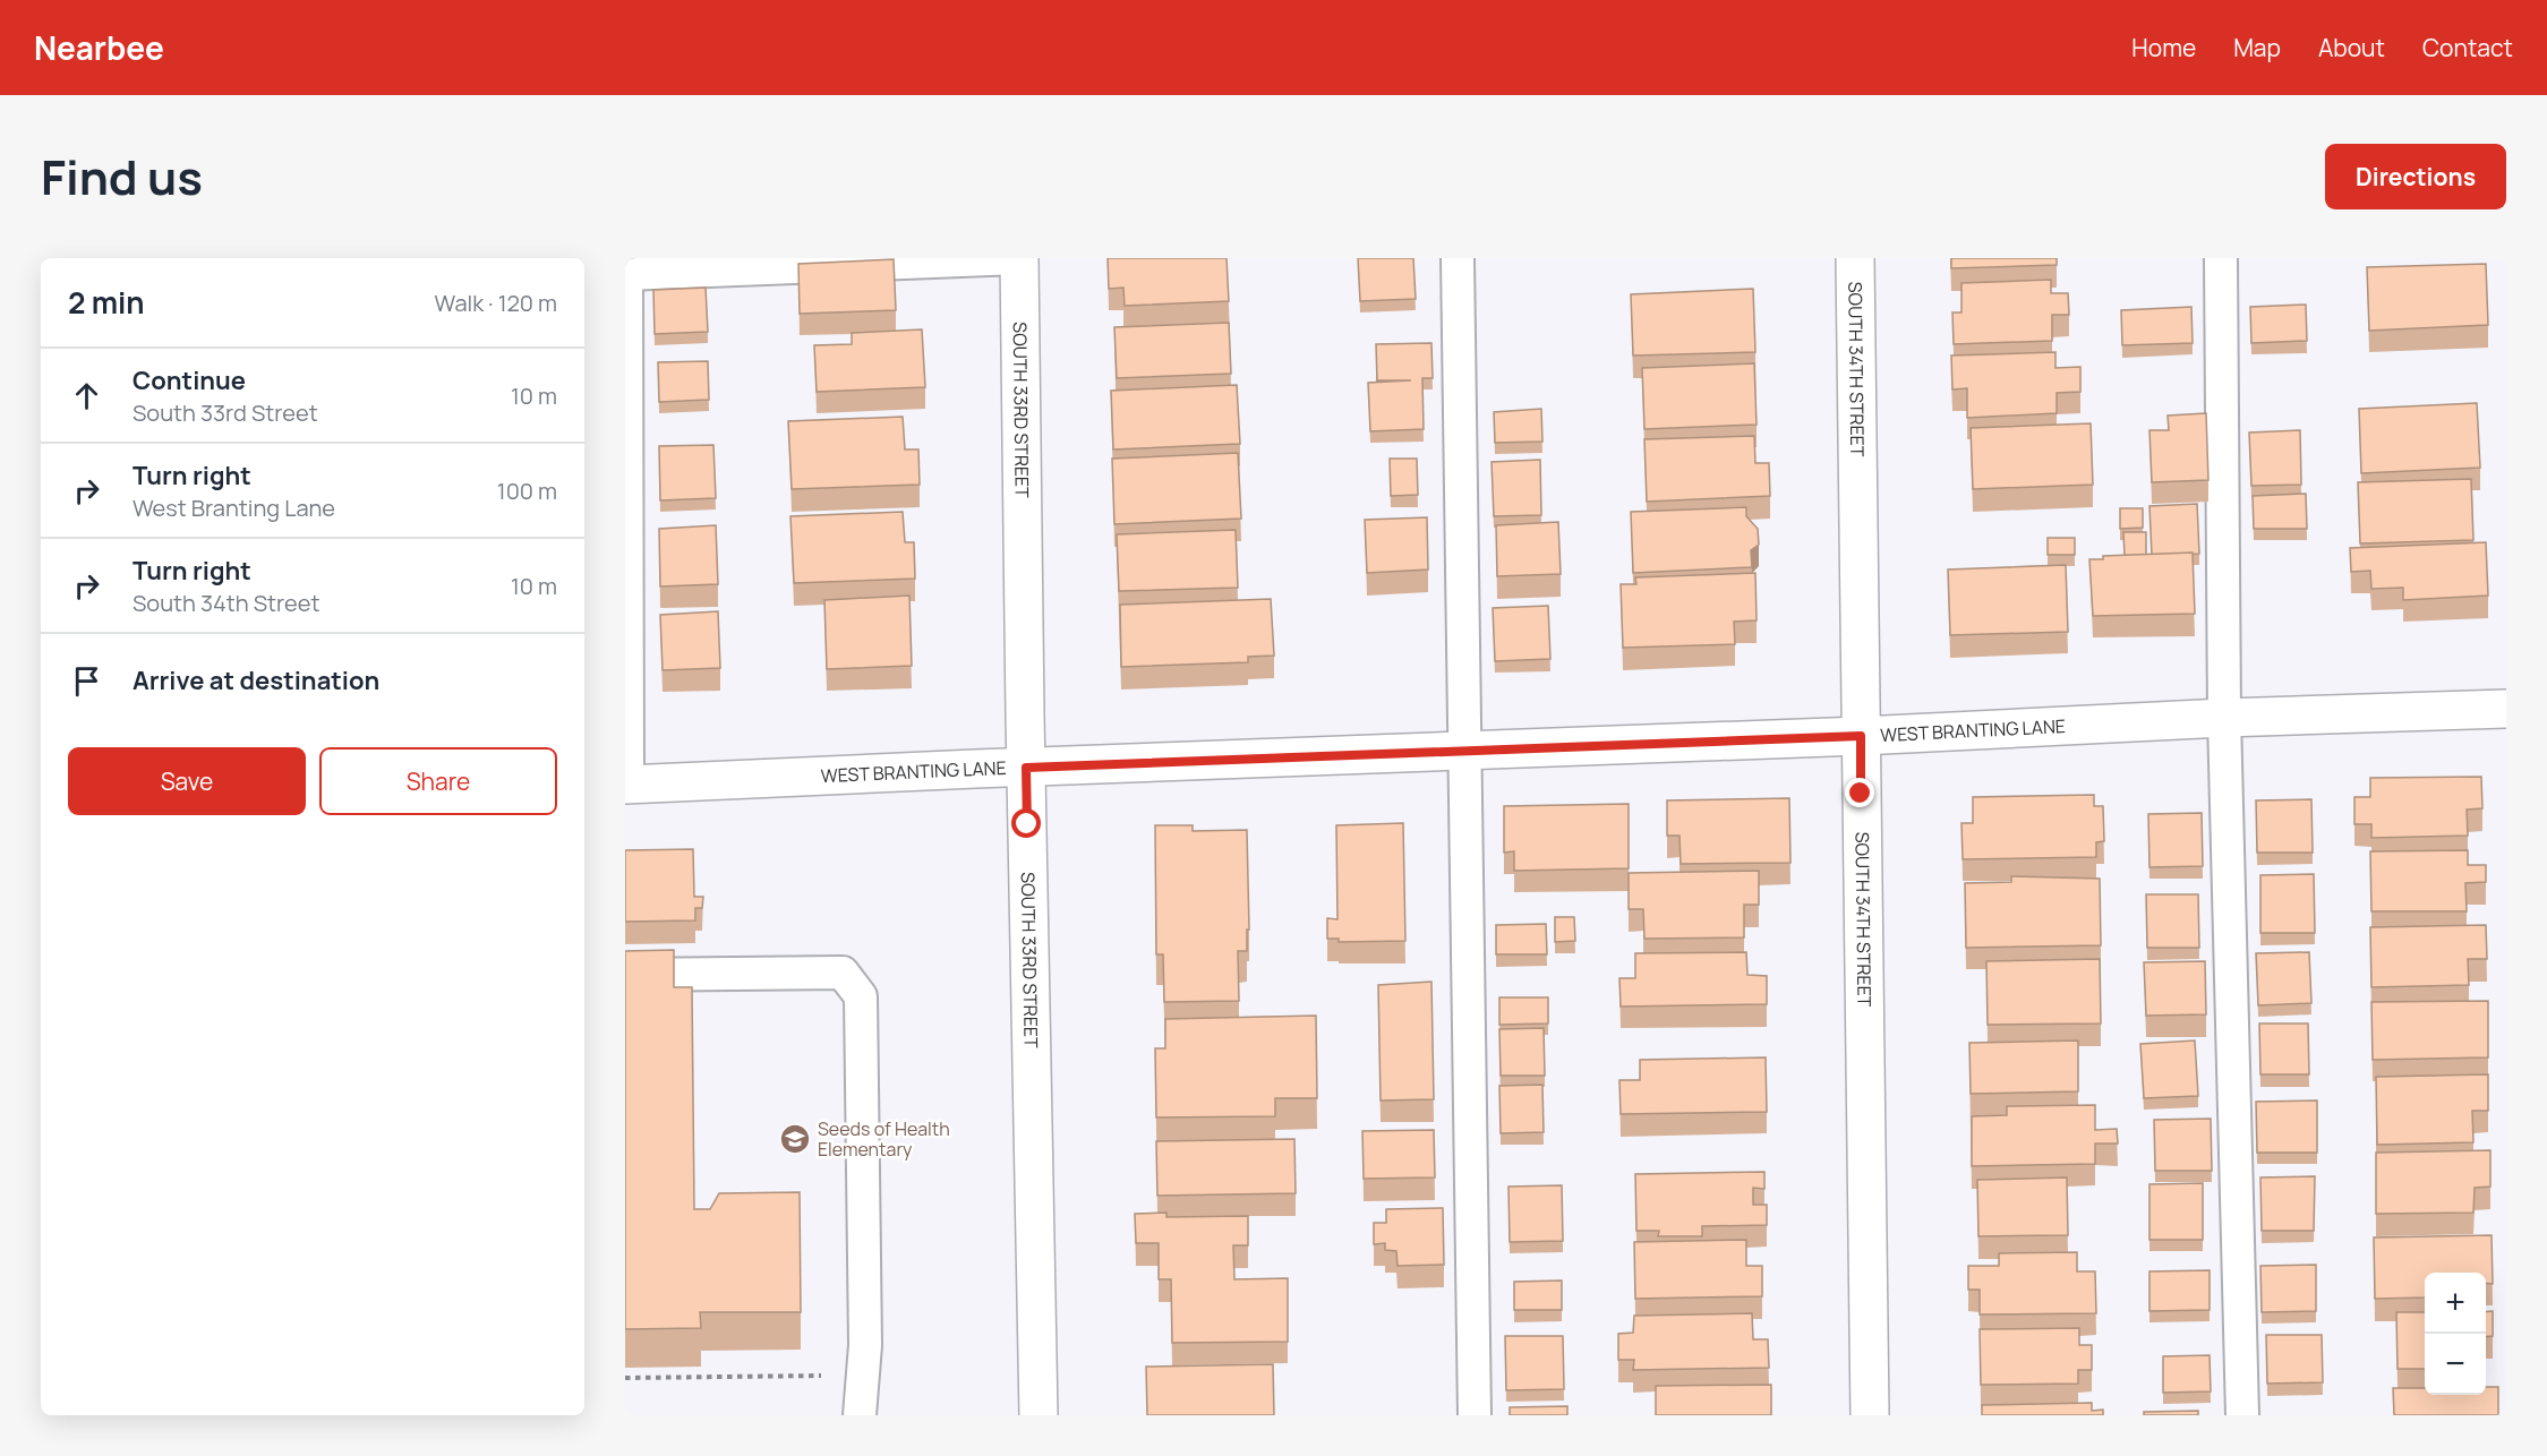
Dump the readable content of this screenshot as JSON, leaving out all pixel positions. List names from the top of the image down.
{
  "streets": {
    "street": ["SOUTH 34TH STREET", "SOUTH 33RD STREET", "WEST BRANTING LANE"]
  },
  "crossings": [
    ["SOUTH 34TH STREET", "WEST BRANTING LANE"],
    ["SOUTH 33RD STREET", "WEST BRANTING LANE"]
  ],
  "places": {
    "school or university": ["Seeds of Health Elementary"]
  },
  "page": {
    "header": "Nearbee",
    "nav": [
      "Home",
      "Map",
      "About",
      "Contact"
    ],
    "title": "Find us",
    "buttons": [
      "Directions",
      ["Save", "Share"]
    ],
    "heading": ["2 min", "Walk · 120 m"],
    "list": [
      ["Continue", "South 33rd Street", "10 m"],
      ["Turn right", "West Branting Lane", "100 m"],
      ["Turn right", "South 34th Street", "10 m"],
      "Arrive at destination"
    ],
    "map_buttons": ["+", "−"]
  }
}
